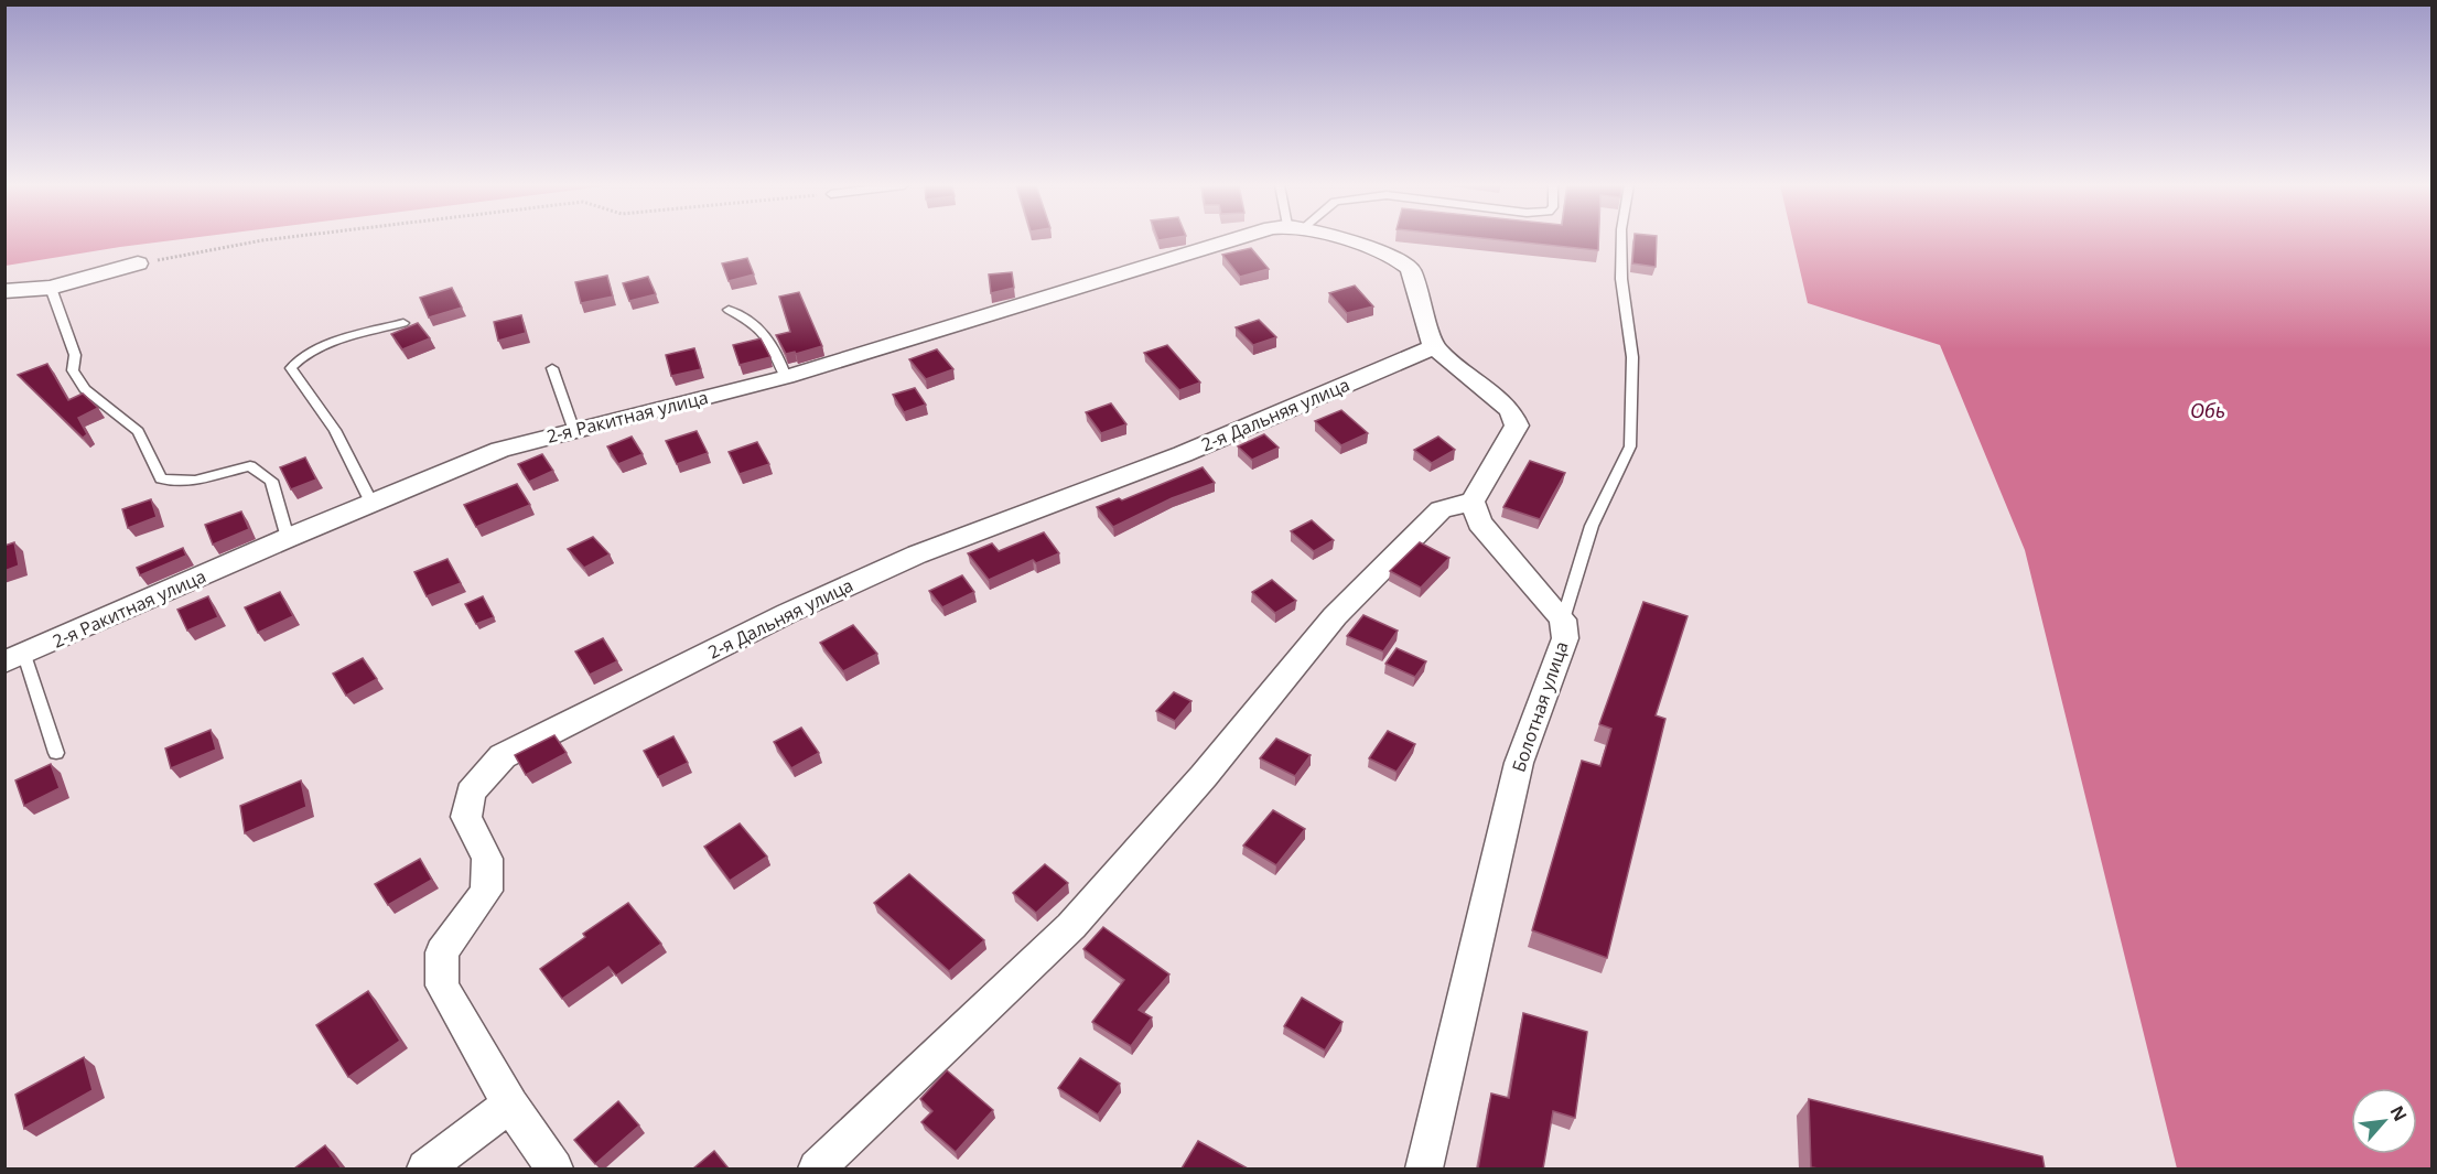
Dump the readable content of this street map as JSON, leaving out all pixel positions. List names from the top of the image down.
{
  "streets": {
    "street": ["2-я Дальняя улица", "2-я Ракитная улица", "Болотная улица"]
  },
  "water": ["Обь"],
  "north": "top right"
}
